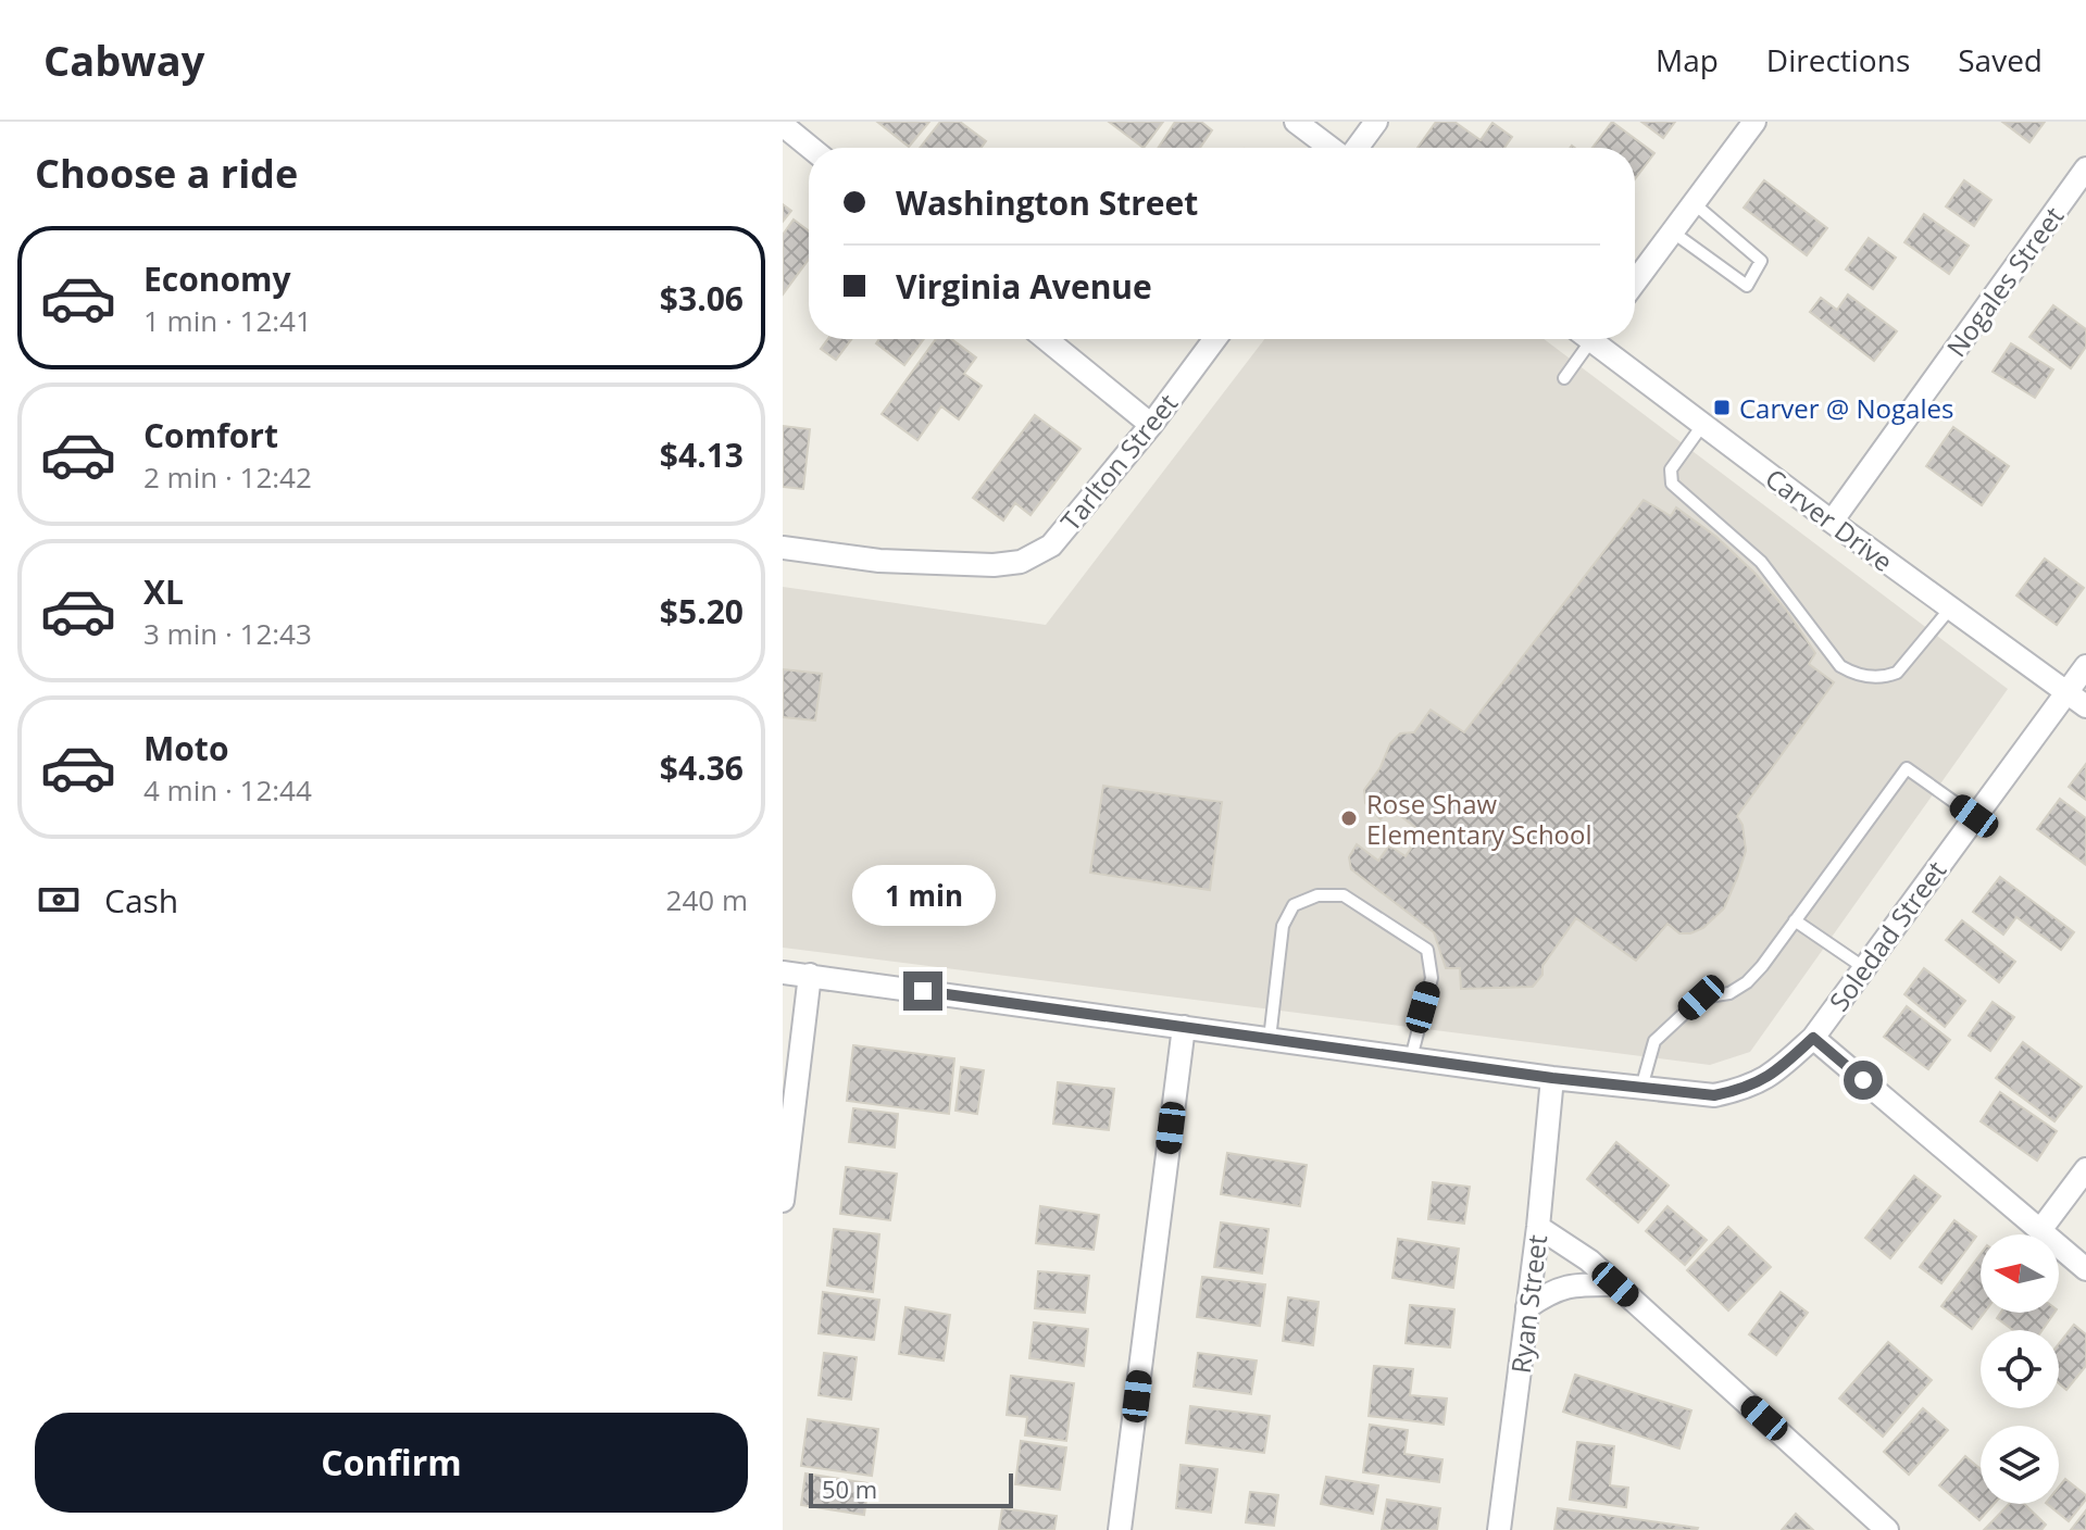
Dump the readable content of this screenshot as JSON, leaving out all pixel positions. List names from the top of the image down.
{
  "streets": {
    "street": [
      "Nogales Street",
      "Tarlton Street",
      "Carver Drive",
      "Soledad Street",
      "Ryan Street"
    ]
  },
  "crossings": [
    ["Nogales Street", "Carver Drive"],
    ["Carver Drive", "Soledad Street"],
    ["Soledad Street", "Ryan Street"]
  ],
  "places": {
    "transit": ["Carver @ Nogales"],
    "other": ["Rose Shaw Elementary School"]
  },
  "scale_bar": "50 m",
  "north": "left",
  "page": {
    "header": "Cabway",
    "nav": ["Map", "Directions", "Saved"],
    "heading": "Choose a ride",
    "banner": ["Washington Street", "Virginia Avenue"],
    "list": [
      {
        "name": "Economy",
        "note": "1 min · 12:41",
        "value": "$3.06"
      },
      {
        "name": "Comfort",
        "note": "2 min · 12:42",
        "value": "$4.13"
      },
      {
        "name": "XL",
        "note": "3 min · 12:43",
        "value": "$5.20"
      },
      {
        "name": "Moto",
        "note": "4 min · 12:44",
        "value": "$4.36"
      }
    ],
    "pay": ["Cash", "240 m"],
    "bubble": "1 min",
    "buttons": "Confirm",
    "scale": "50 m"
  }
}
